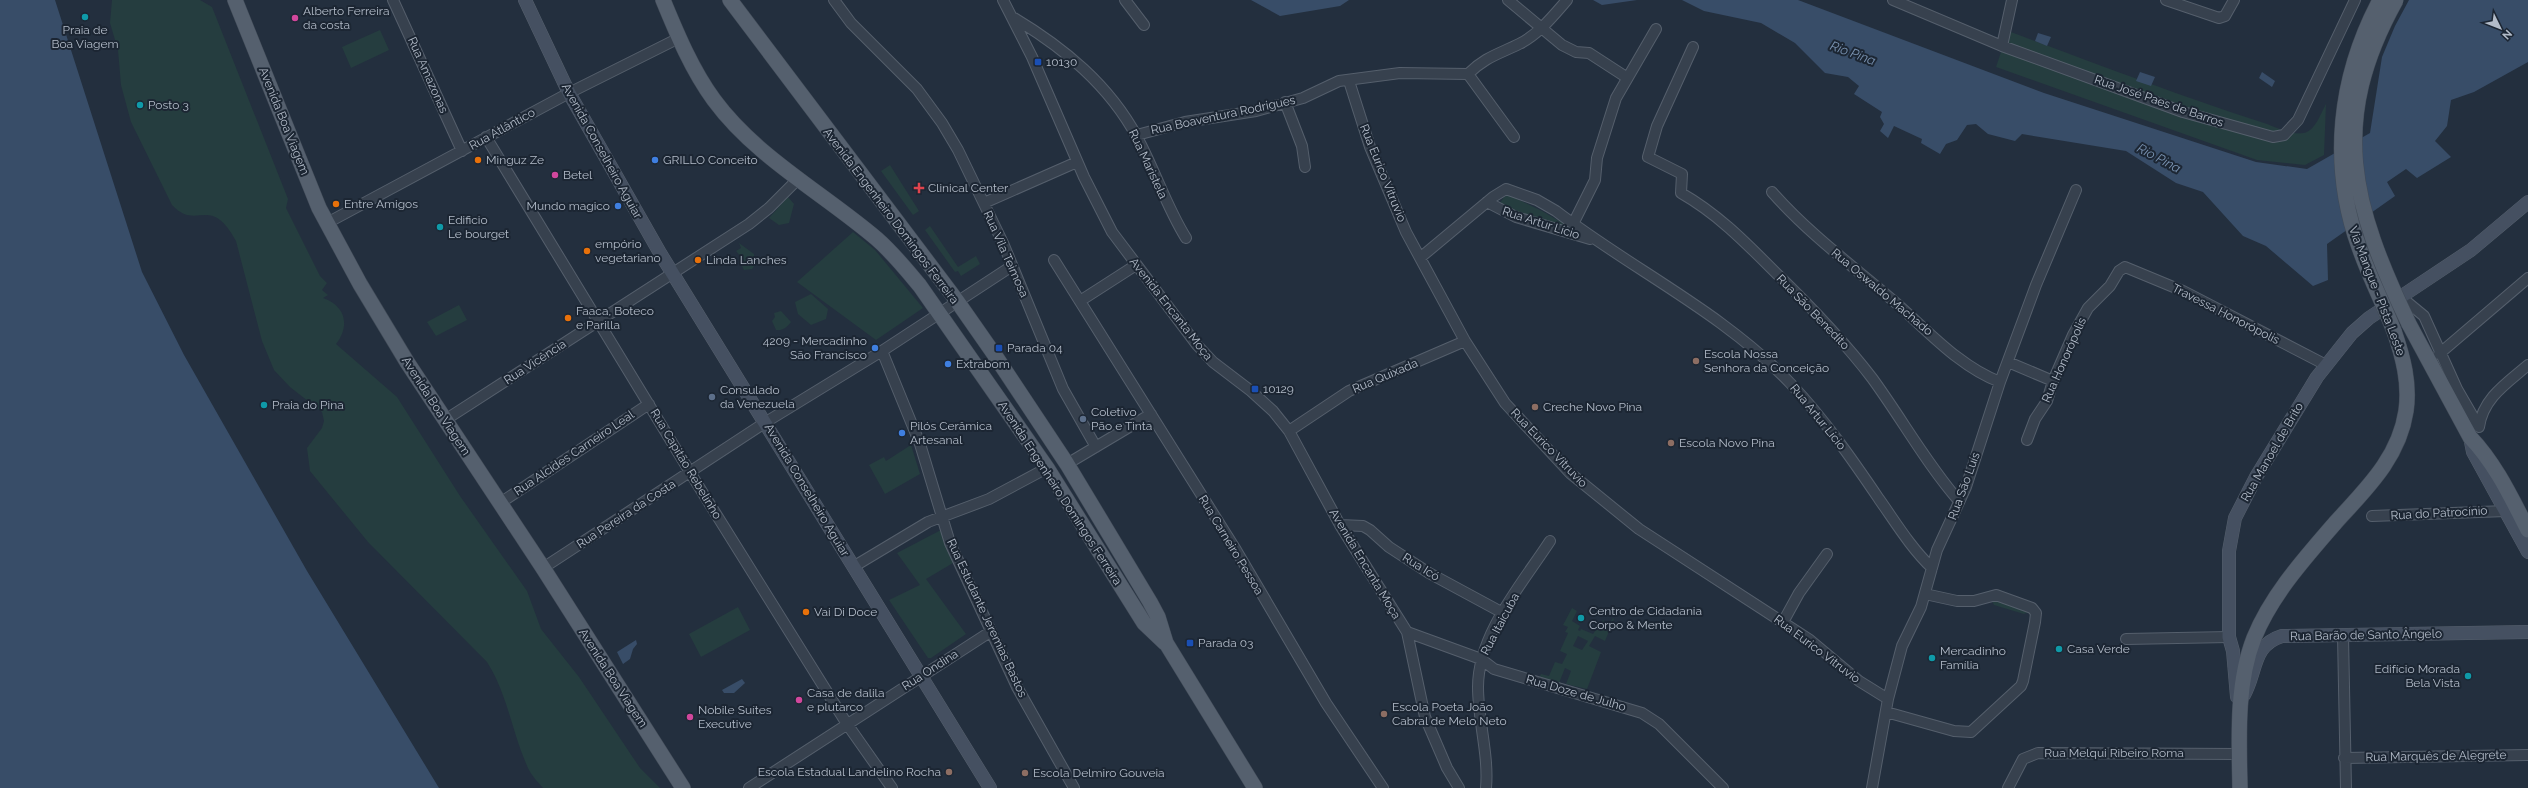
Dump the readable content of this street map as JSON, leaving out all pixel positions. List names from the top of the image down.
{
  "streets": {
    "main road": [
      "Avenida Boa Viagem",
      "Avenida Engenheiro Domingos Ferreira",
      "Via Mangue - Pista Leste",
      "Rua Manoel de Brito"
    ],
    "street": [
      "Rua Amazonas",
      "Rua José Paes de Barros",
      "Rua Boaventura Rodrigues",
      "Rua Atlântico",
      "Avenida Conselheiro Aguiar",
      "Rua Maristela",
      "Rua Eurico Vitruvio",
      "Rua Artur Lício",
      "Rua Vila Teimosa",
      "Rua Oswaldo Machado",
      "Avenida Encanta Moça",
      "Rua São Benedito",
      "Travessa Honorópolis",
      "Rua Honorópolis",
      "Rua Vicência",
      "Rua Quixada",
      "Rua Alcides Carneiro Leal",
      "Rua Capitão Rebelinho",
      "Rua São Luís",
      "Rua do Patrocínio",
      "Rua Pereira da Costa",
      "Rua Carneiro Pessoa",
      "Rua Icó",
      "Rua Estudante Jeremias Bastos",
      "Rua Itaicuba",
      "Rua Barão de Santo Ângelo",
      "Rua Ondina",
      "Rua Doze de Julho",
      "Rua Melqui Ribeiro Roma",
      "Rua Marquês de Alegrete"
    ]
  },
  "crossings": [
    ["Rua Amazonas", "Rua Atlântico"],
    ["Rua Boaventura Rodrigues", "Rua Maristela"],
    ["Rua Boaventura Rodrigues", "Rua Eurico Vitruvio"],
    ["Avenida Boa Viagem", "Rua Atlântico"],
    ["Avenida Boa Viagem", "Rua Vicência"],
    ["Avenida Boa Viagem", "Rua Alcides Carneiro Leal"],
    ["Avenida Boa Viagem", "Rua Pereira da Costa"],
    ["Rua Atlântico", "Avenida Conselheiro Aguiar"],
    ["Rua Atlântico", "Avenida Engenheiro Domingos Ferreira"],
    ["Rua Atlântico", "Rua Capitão Rebelinho"],
    ["Avenida Conselheiro Aguiar", "Rua Vicência"],
    ["Avenida Conselheiro Aguiar", "Rua Pereira da Costa"],
    ["Avenida Conselheiro Aguiar", "Rua Ondina"],
    ["Rua Maristela", "Avenida Encanta Moça"],
    ["Rua Eurico Vitruvio", "Rua Artur Lício"],
    ["Rua Eurico Vitruvio", "Rua Quixada"],
    ["Rua Eurico Vitruvio", "Rua São Luís"],
    ["Avenida Engenheiro Domingos Ferreira", "Rua Vicência"],
    ["Avenida Engenheiro Domingos Ferreira", "Rua Pereira da Costa"],
    ["Rua Artur Lício", "Rua São Luís"],
    ["Rua Vila Teimosa", "Rua Pereira da Costa"],
    ["Via Mangue - Pista Leste", "Rua Manoel de Brito"],
    ["Rua Oswaldo Machado", "Rua São Luís"],
    ["Avenida Encanta Moça", "Rua Quixada"],
    ["Avenida Encanta Moça", "Rua Icó"],
    ["Avenida Encanta Moça", "Rua Doze de Julho"],
    ["Rua São Benedito", "Rua São Luís"],
    ["Travessa Honorópolis", "Rua Honorópolis"],
    ["Travessa Honorópolis", "Rua Manoel de Brito"],
    ["Rua Vicência", "Rua Capitão Rebelinho"],
    ["Rua Manoel de Brito", "Rua Barão de Santo Ângelo"],
    ["Rua Manoel de Brito", "Rua Melqui Ribeiro Roma"],
    ["Rua Alcides Carneiro Leal", "Rua Capitão Rebelinho"],
    ["Rua Capitão Rebelinho", "Rua Pereira da Costa"],
    ["Rua Capitão Rebelinho", "Rua Ondina"],
    ["Rua Pereira da Costa", "Rua Estudante Jeremias Bastos"],
    ["Rua Icó", "Rua Itaicuba"],
    ["Rua Estudante Jeremias Bastos", "Rua Ondina"],
    ["Rua Itaicuba", "Rua Doze de Julho"]
  ],
  "water": ["Rio Pina"],
  "places": {
    "other": [
      "Praia de Boa Viagem",
      "Alberto Ferreira da costa",
      "Posto 3",
      "Minguz Ze",
      "GRILLO Conceito",
      "Betel",
      "Entre Amigos",
      "Mundo magico",
      "Edificio Le bourget",
      "empório vegetariano",
      "Linda Lanches",
      "Faaca, Boteco e Parilla",
      "4209 - Mercadinho São Francisco",
      "Escola Nossa Senhora da Conceição",
      "Extrabom",
      "Consulado da Venezuela",
      "Praia do Pina",
      "Creche Novo Pina",
      "Coletivo Pão e Tinta",
      "Pilós Cerâmica Artesanal",
      "Escola Novo Pina",
      "Vai Di Doce",
      "Centro de Cidadania Corpo & Mente",
      "Casa Verde",
      "Mercadinho Família",
      "Edifício Morada Bela Vista",
      "Casa de dalila e plutarco",
      "Escola Poeta João Cabral de Melo Neto",
      "Nobile Suítes Executive",
      "Escola Estadual Landelino Rocha",
      "Escola Delmiro Gouveia"
    ],
    "transit": [
      "10130",
      "Parada 04",
      "10129",
      "Parada 03"
    ],
    "health": ["Clinical Center"]
  },
  "north": "bottom right"
}
